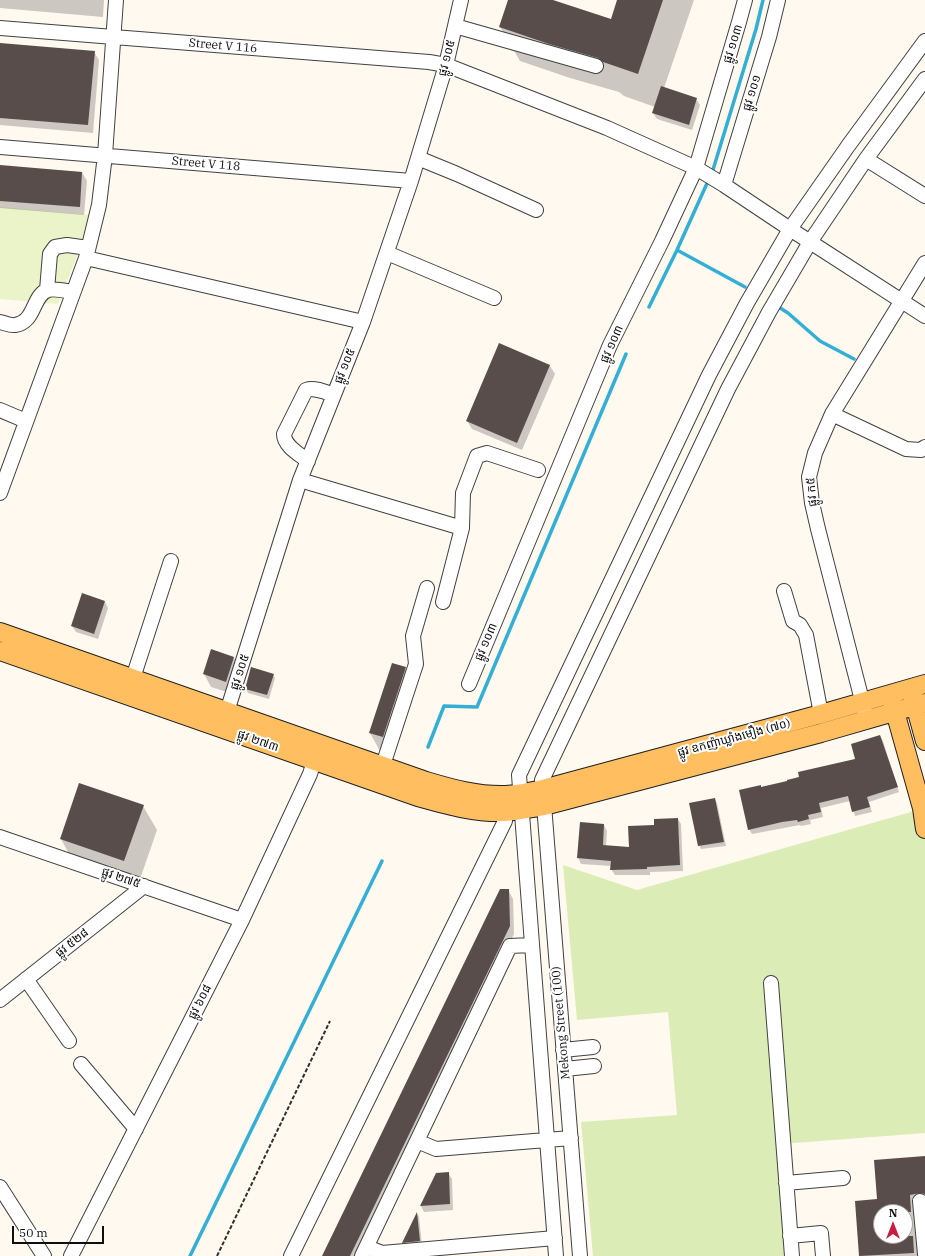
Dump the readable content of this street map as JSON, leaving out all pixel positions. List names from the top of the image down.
{
  "streets": {
    "main road": ["ផ្លូវ ឧកញ៉ាឃ្លាំងមឿង (៧០)", "ផ្លូវ ២៧៣"],
    "street": [
      "ផ្លូវ ១០៣",
      "Street V 116",
      "ផ្លូវ ១០៥",
      "ផ្លូវ ១០១",
      "Street V 118",
      "ផ្លូវ ក៥",
      "ផ្លូវ ២៧៥",
      "ផ្លូវ ៥២៨",
      "ផ្លូវ ៦០៨",
      "Mekong Street (100)"
    ]
  },
  "crossings": [
    ["ផ្លូវ ១០៣", "Street V 116"],
    ["ផ្លូវ ១០៣", "ផ្លូវ ១០១"],
    ["Street V 116", "ផ្លូវ ១០៥"],
    ["Street V 116", "ផ្លូវ ១០១"],
    ["Street V 116", "ផ្លូវ ក៥"],
    ["Street V 116", "Mekong Street (100)"],
    ["ផ្លូវ ១០៥", "Street V 118"],
    ["ផ្លូវ ១០៥", "ផ្លូវ ២៧៣"],
    ["ផ្លូវ ក៥", "ផ្លូវ ឧកញ៉ាឃ្លាំងមឿង (៧០)"],
    ["ផ្លូវ ឧកញ៉ាឃ្លាំងមឿង (៧០)", "Mekong Street (100)"],
    ["ផ្លូវ ២៧៣", "ផ្លូវ ៦០៨"],
    ["ផ្លូវ ២៧៣", "Mekong Street (100)"],
    ["ផ្លូវ ២៧៥", "ផ្លូវ ៥២៨"],
    ["ផ្លូវ ២៧៥", "ផ្លូវ ៦០៨"]
  ],
  "scale_bar": "50 m",
  "north": "top"
}
